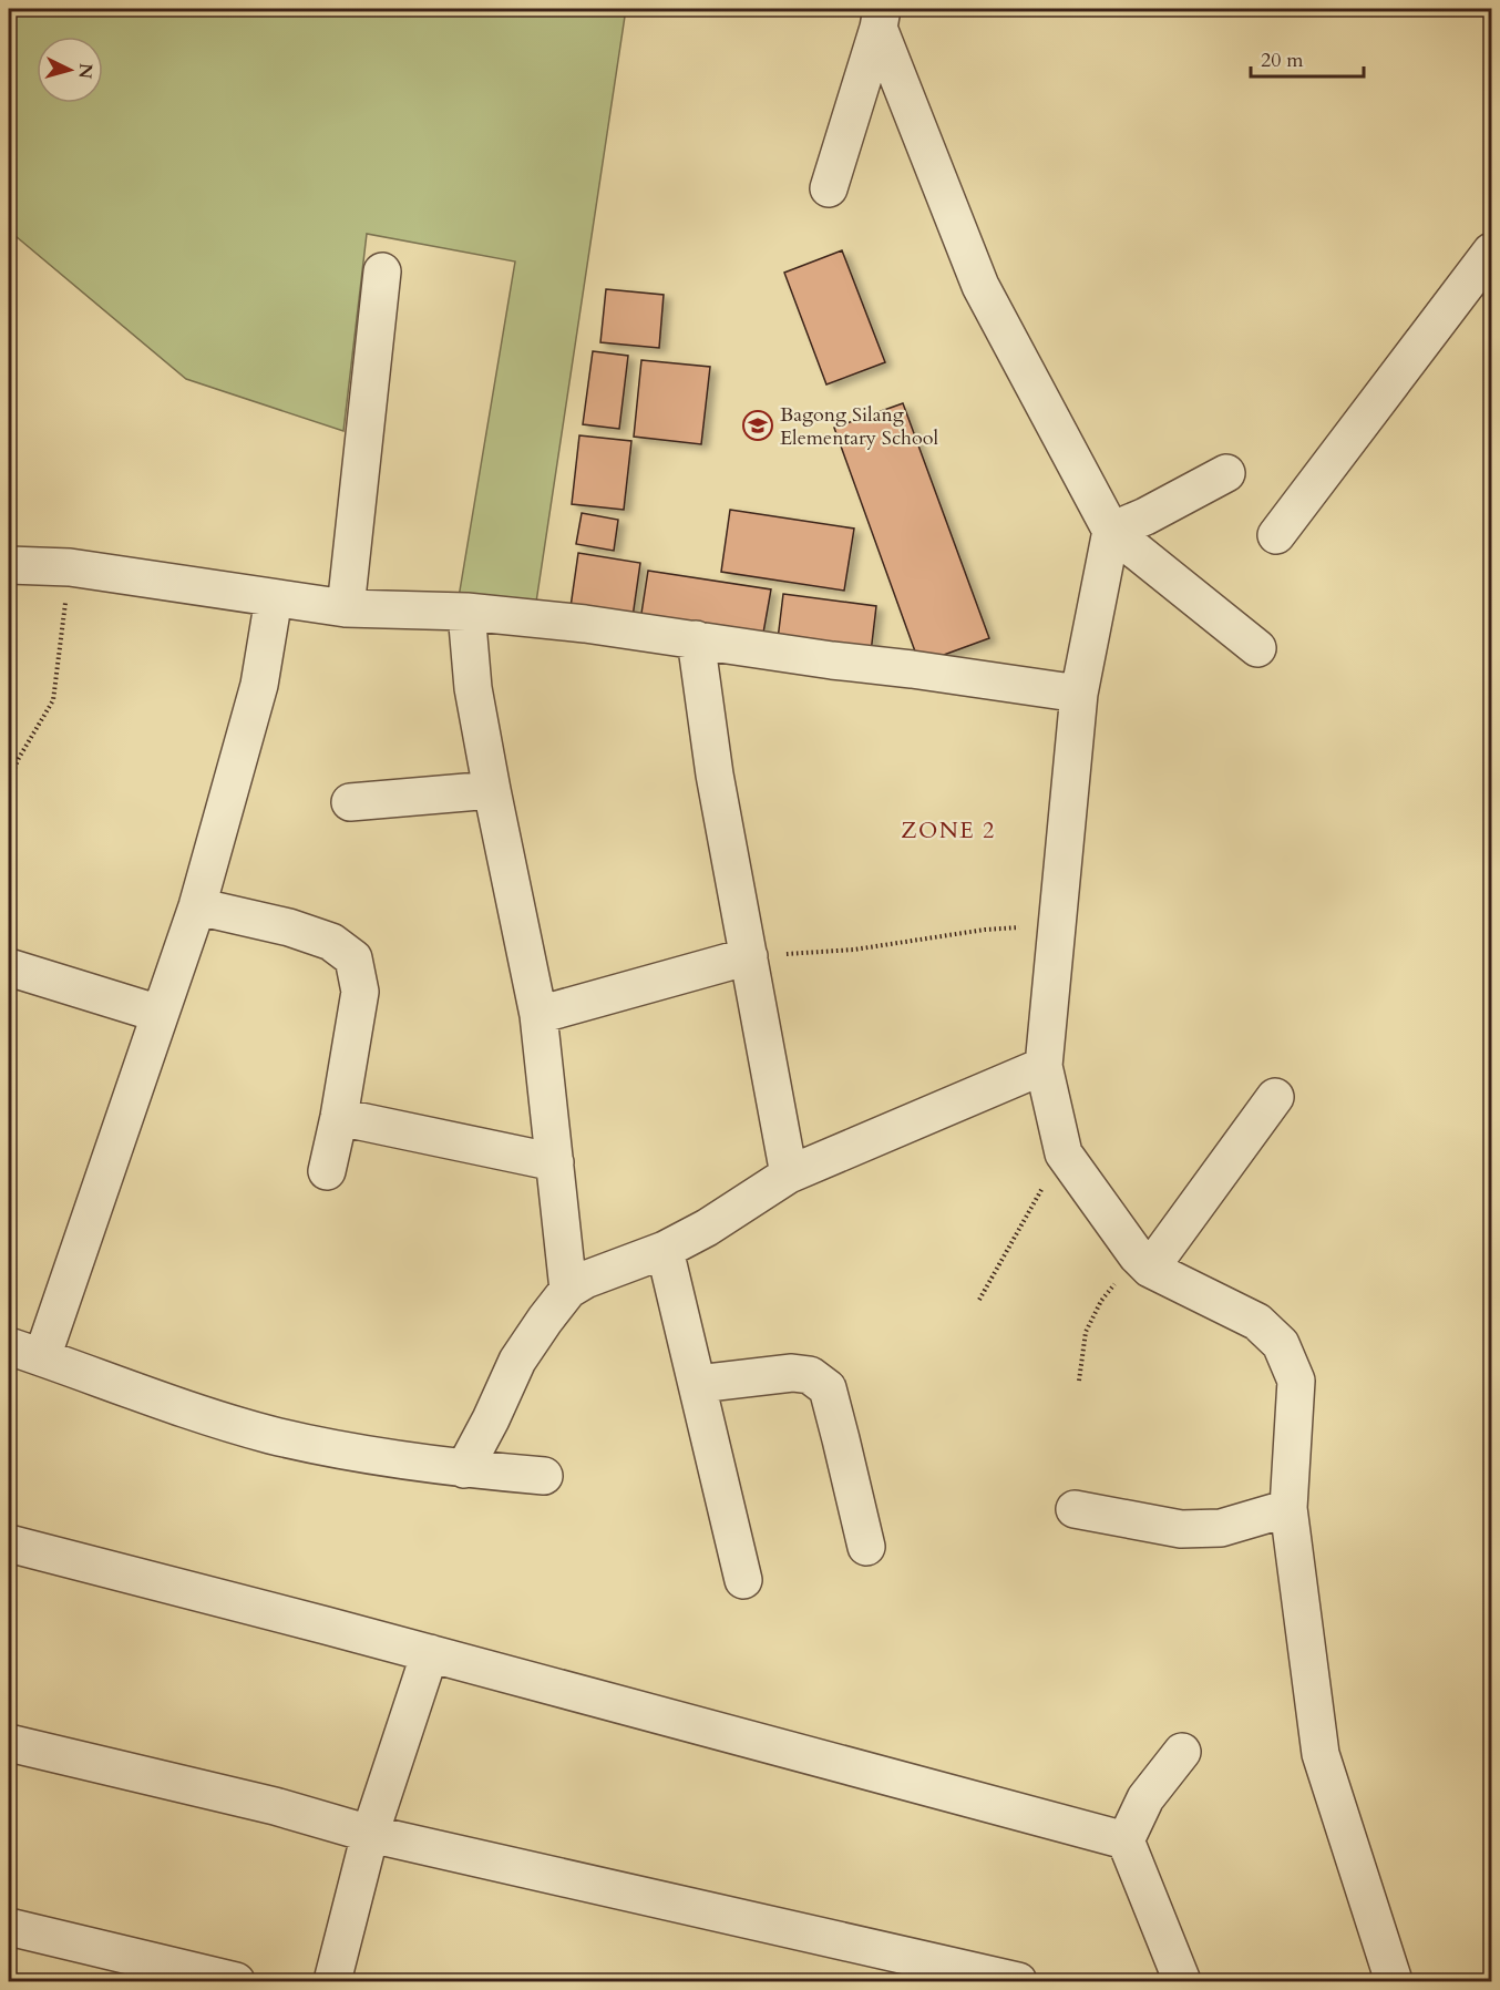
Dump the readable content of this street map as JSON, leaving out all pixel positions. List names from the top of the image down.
{
  "districts": ["ZONE 2"],
  "places": {
    "school or university": ["Bagong Silang Elementary School"]
  },
  "scale_bar": "20 m",
  "north": "right"
}
